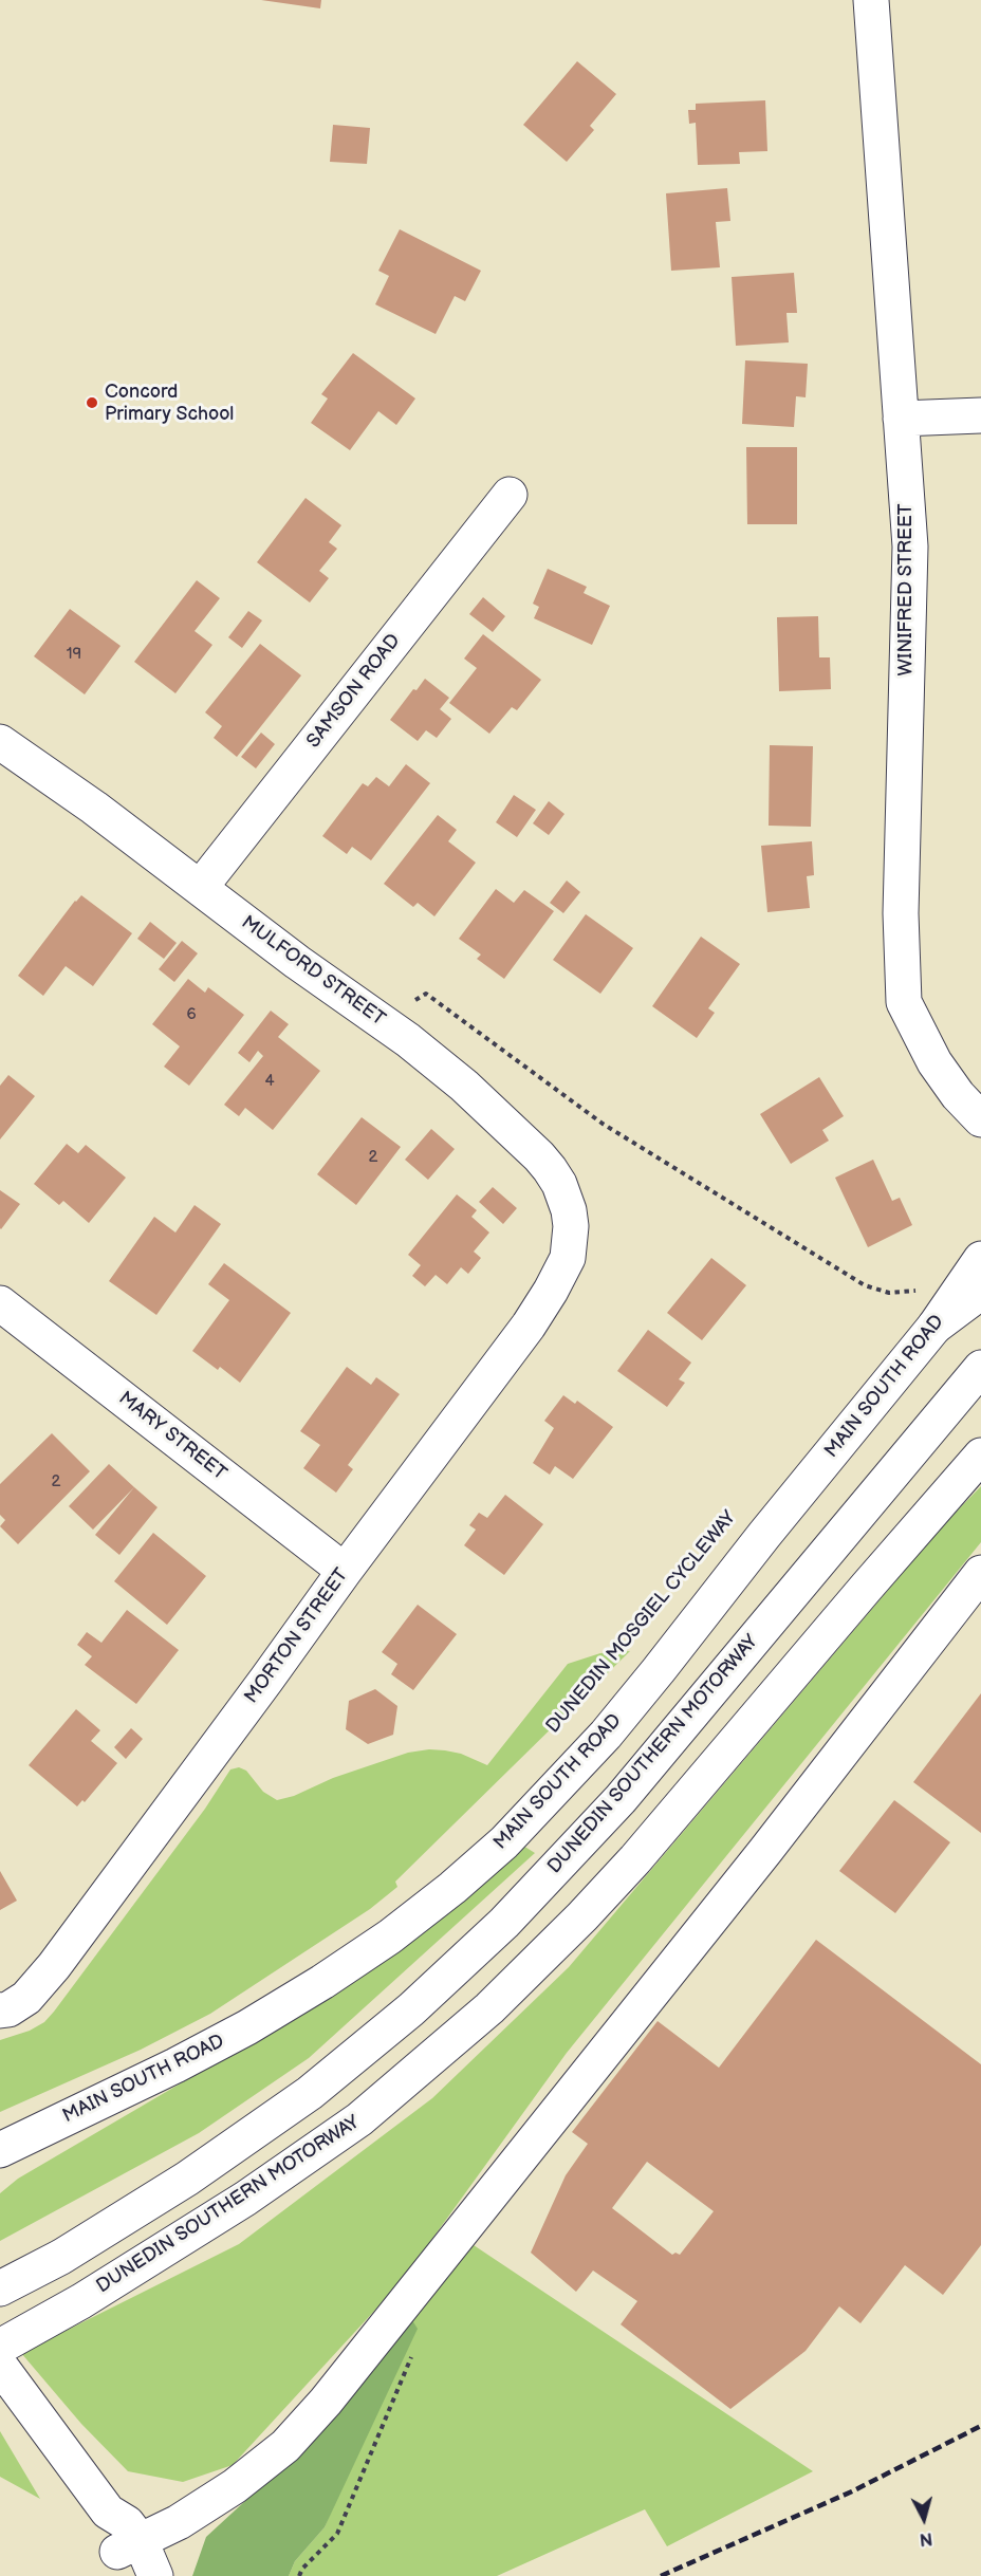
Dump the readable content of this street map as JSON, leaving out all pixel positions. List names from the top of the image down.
{
  "streets": {
    "main road": [
      "WINIFRED STREET",
      "SAMSON ROAD",
      "MULFORD STREET",
      "MAIN SOUTH ROAD",
      "MARY STREET",
      "MORTON STREET",
      "DUNEDIN SOUTHERN MOTORWAY"
    ]
  },
  "crossings": [
    ["SAMSON ROAD", "MULFORD STREET"],
    ["MULFORD STREET", "MORTON STREET"],
    ["MARY STREET", "MORTON STREET"]
  ],
  "places": ["Concord Primary School"],
  "house_numbers": [
    "19",
    "6",
    "4",
    "2",
    "2"
  ],
  "north": "bottom"
}
